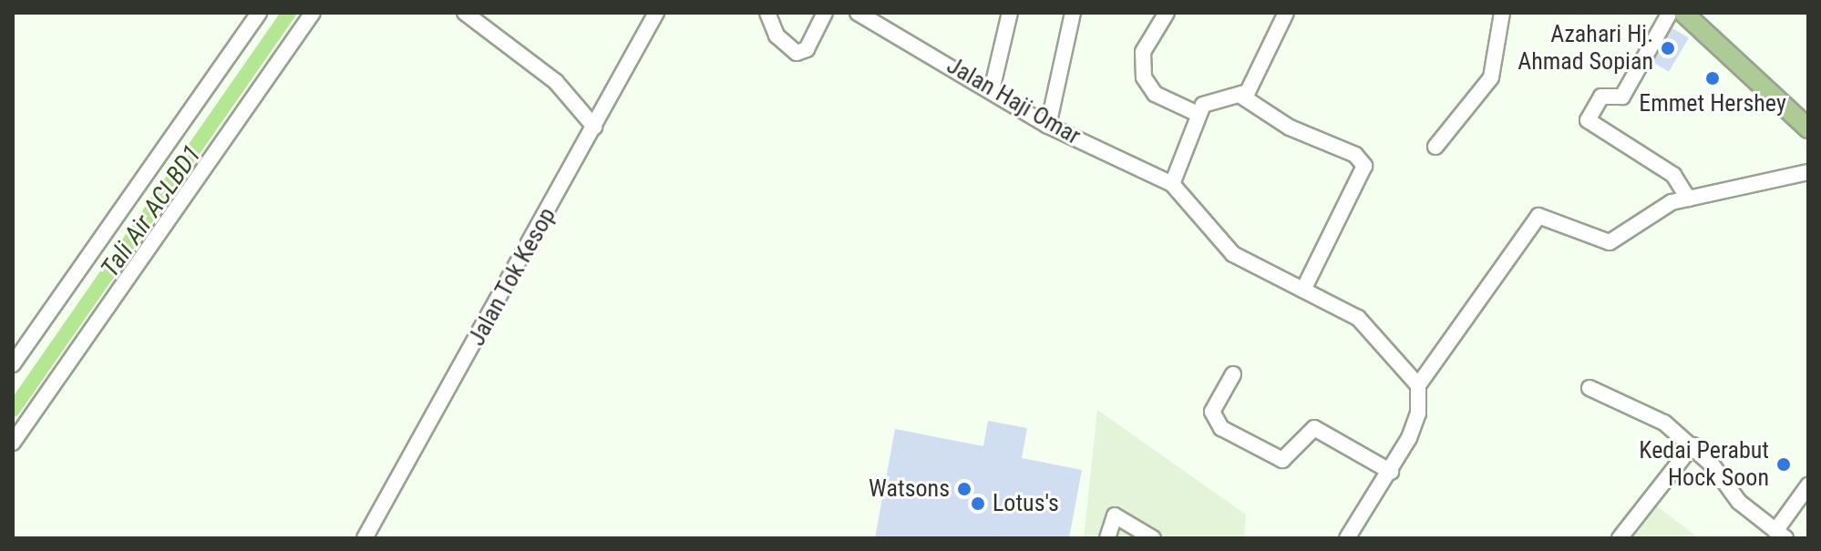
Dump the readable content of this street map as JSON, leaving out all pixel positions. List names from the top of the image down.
{
  "streets": {
    "street": ["Jalan Haji Omar", "Jalan Tok Kesop"]
  },
  "water": ["Tali Air ACLBD1"],
  "places": [
    "Azahari Hj. Ahmad Sopian",
    "Emmet Hershey",
    "Kedai Perabut Hock Soon",
    "Watsons",
    "Lotus's"
  ]
}
